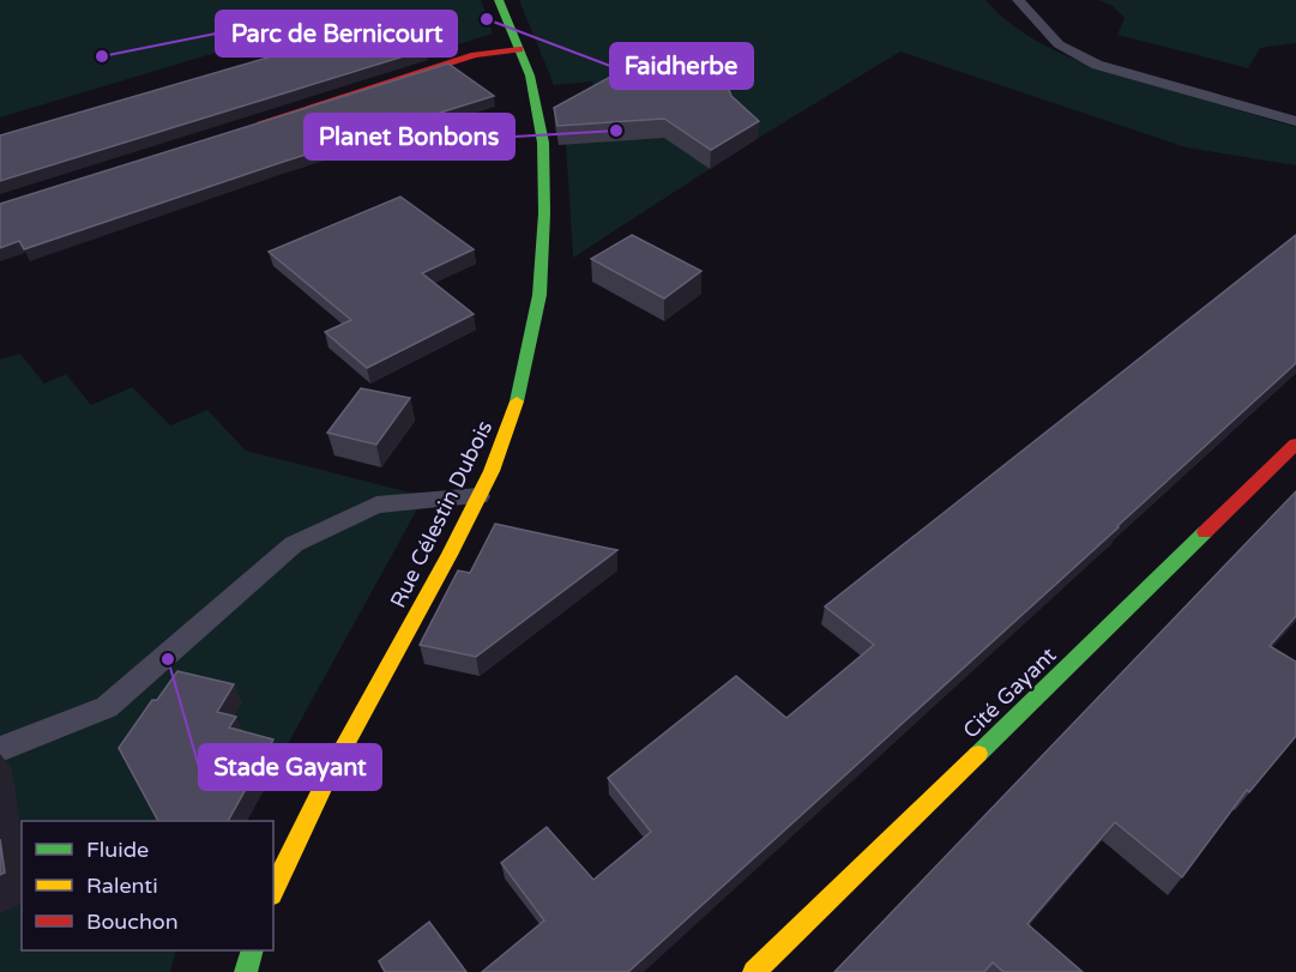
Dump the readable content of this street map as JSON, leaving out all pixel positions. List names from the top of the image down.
{
  "streets": {
    "street": ["Rue Célestin Dubois", "Cité Gayant"]
  },
  "places": [
    "Faidherbe",
    "Parc de Bernicourt",
    "Planet Bonbons",
    "Stade Gayant"
  ],
  "legend": ["Fluide", "Ralenti", "Bouchon"]
}
